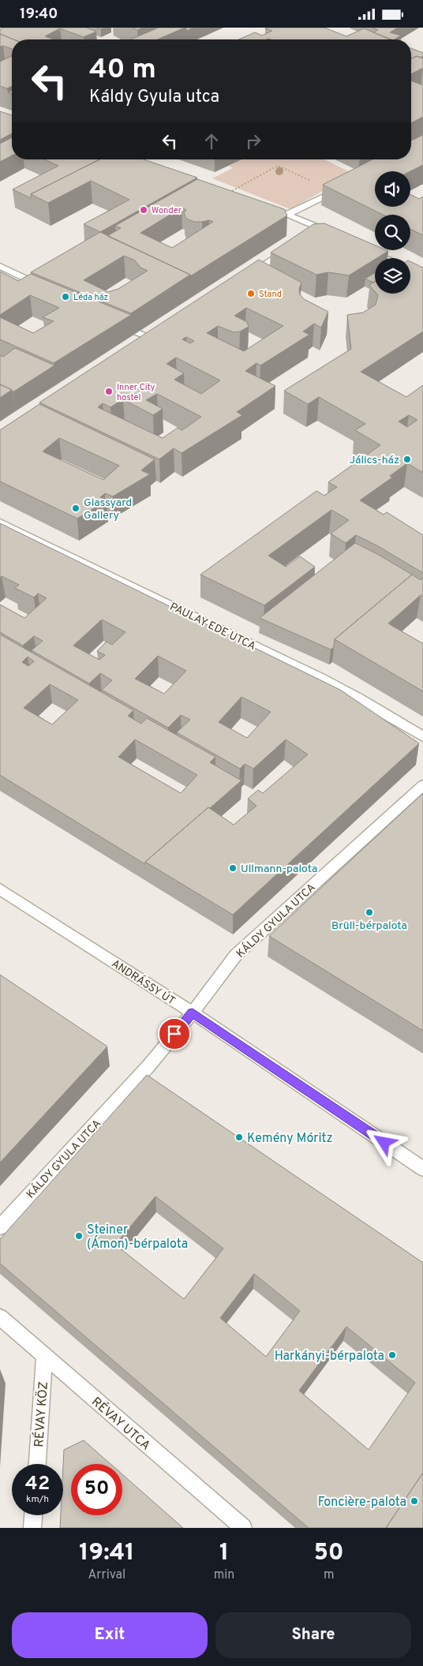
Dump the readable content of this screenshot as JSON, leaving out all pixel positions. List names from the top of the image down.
{
  "streets": {
    "street": [
      "PAULAY EDE UTCA",
      "KÁLDY GYULA UTCA",
      "ANDRÁSSY ÚT",
      "RÉVAY KÖZ",
      "RÉVAY UTCA"
    ]
  },
  "crossings": [
    ["KÁLDY GYULA UTCA", "ANDRÁSSY ÚT"],
    ["RÉVAY KÖZ", "RÉVAY UTCA"]
  ],
  "places": [
    "Wonder",
    "Stand",
    "Léda ház",
    "Inner City hostel",
    "Jálics-ház",
    "Glassyard Gallery",
    "Ullmann-palota",
    "Brüll-bérpalota",
    "Kemény Móritz",
    "Steiner (Ámon)-bérpalota",
    "Harkányi-bérpalota",
    "Foncière-palota"
  ],
  "page": {
    "status": "19:40",
    "turn": ["40 m", "Káldy Gyula utca"],
    "speed": "42 km/h",
    "limit": "50",
    "eta": [
      "19:41",
      "Arrival",
      "1",
      "min",
      "50",
      "m"
    ],
    "buttons": ["Exit", "Share"]
  }
}
